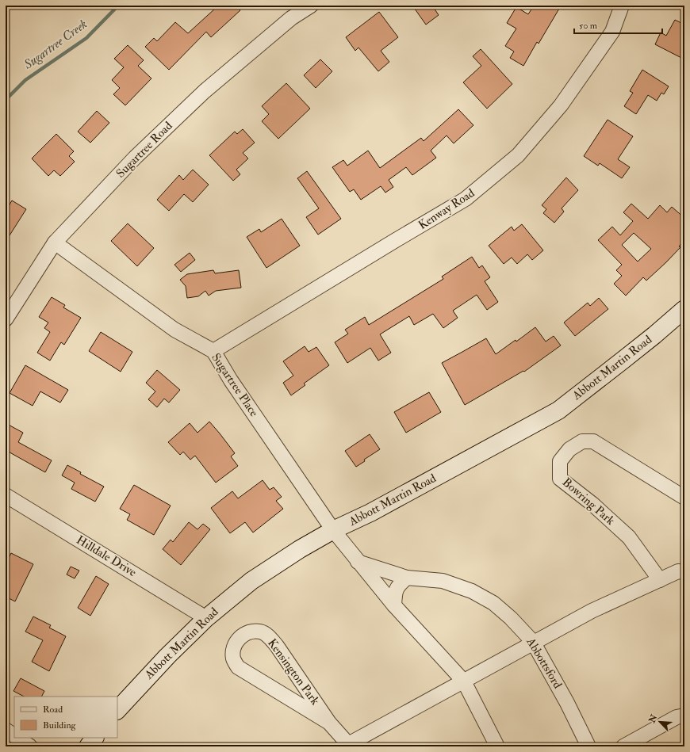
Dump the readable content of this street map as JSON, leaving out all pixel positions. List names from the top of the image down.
{
  "streets": {
    "main road": ["Abbott Martin Road"],
    "street": [
      "Sugartree Road",
      "Kenway Road",
      "Sugartree Place",
      "Bowring Park",
      "Hilldale Drive",
      "Abbottsford",
      "Kensington Park"
    ]
  },
  "crossings": [
    ["Sugartree Road", "Sugartree Place"],
    ["Kenway Road", "Sugartree Place"],
    ["Abbott Martin Road", "Sugartree Place"],
    ["Abbott Martin Road", "Hilldale Drive"]
  ],
  "water": ["Sugartree Creek"],
  "legend": ["Road", "Building"],
  "scale_bar": "50 m",
  "north": "top left"
}
